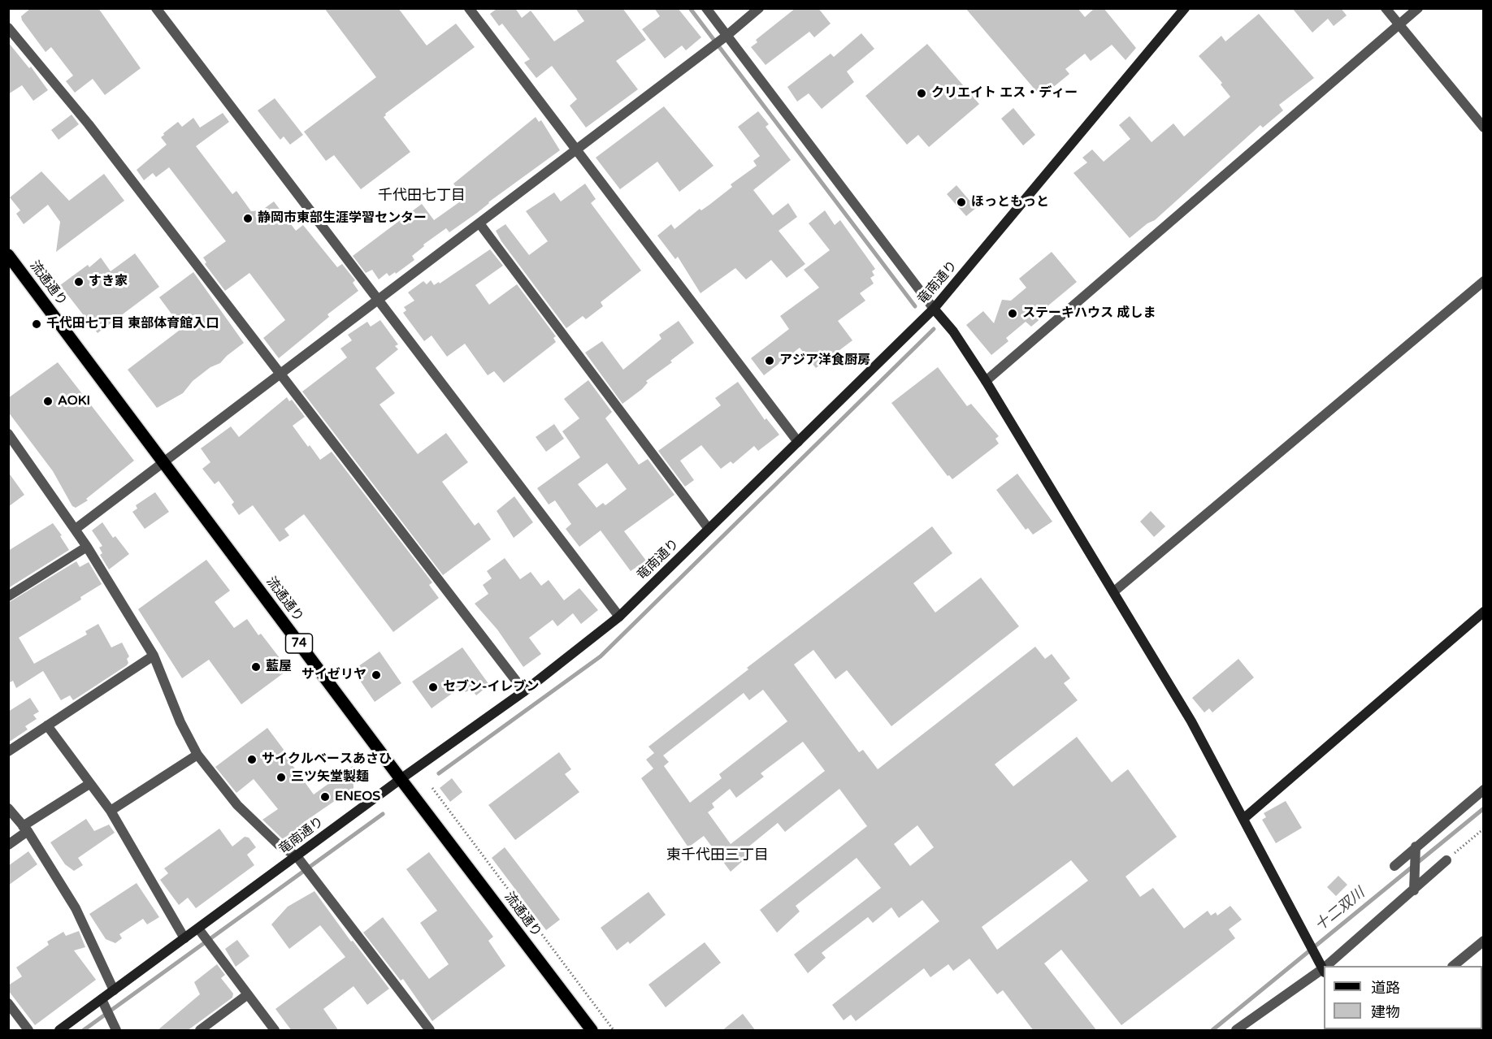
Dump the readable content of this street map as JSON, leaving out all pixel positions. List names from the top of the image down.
{
  "streets": {
    "main road": ["流通通り", "74"],
    "street": ["竜南通り"]
  },
  "crossings": [
    ["竜南通り", "流通通り"]
  ],
  "districts": ["千代田七丁目", "東千代田三丁目"],
  "water": ["十二双川"],
  "places": [
    "クリエイト エス・ディー",
    "ほっともっと",
    "静岡市東部生涯学習センター",
    "すき家",
    "ステーキハウス 成しま",
    "千代田七丁目 東部体育館入口",
    "アジア洋食厨房",
    "AOKI",
    "藍屋",
    "サイゼリヤ",
    "セブン-イレブン",
    "サイクルベースあさひ",
    "三ツ矢堂製麺",
    "ENEOS"
  ],
  "legend": ["道路", "建物"]
}
